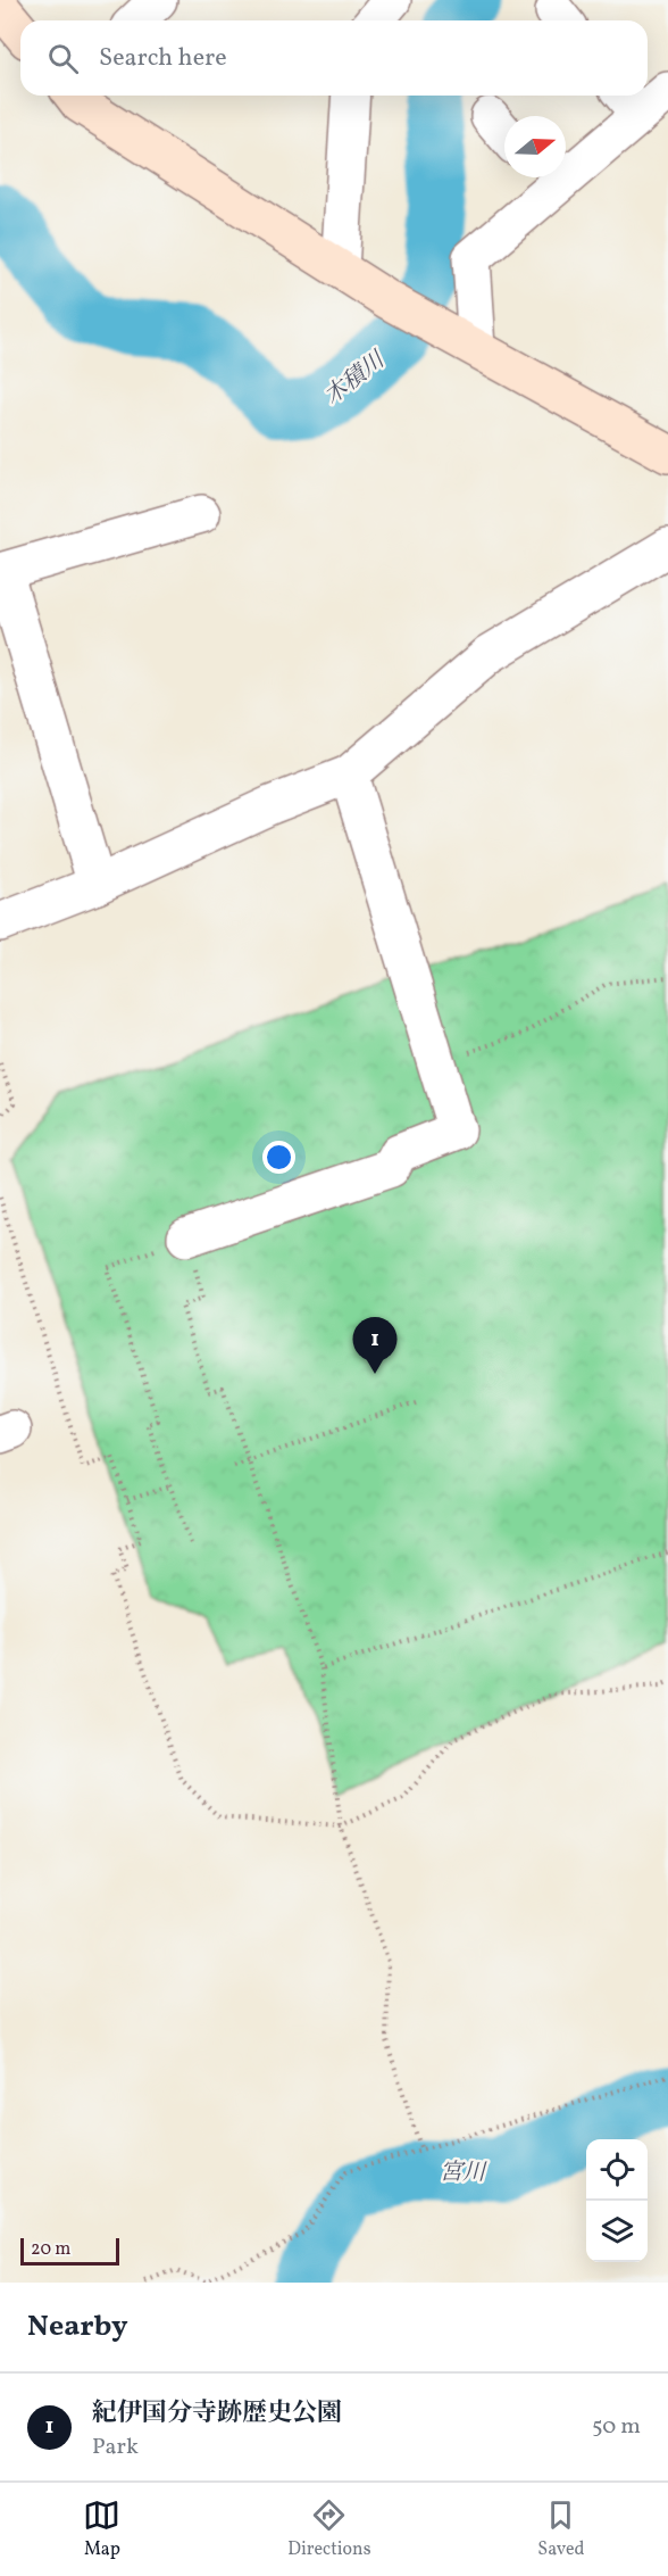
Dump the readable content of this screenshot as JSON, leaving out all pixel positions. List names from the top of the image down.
{
  "water": ["木積川", "宮川"],
  "scale_bar": "20 m",
  "north": "right",
  "page": {
    "search": "Search here",
    "pins": "1",
    "scale": "20 m",
    "heading": "Nearby",
    "list": [
      {
        "mark": "1",
        "name": "紀伊国分寺跡歴史公園",
        "note": "Park",
        "value": "50 m"
      }
    ],
    "nav": ["Map", "Directions", "Saved"]
  }
}
